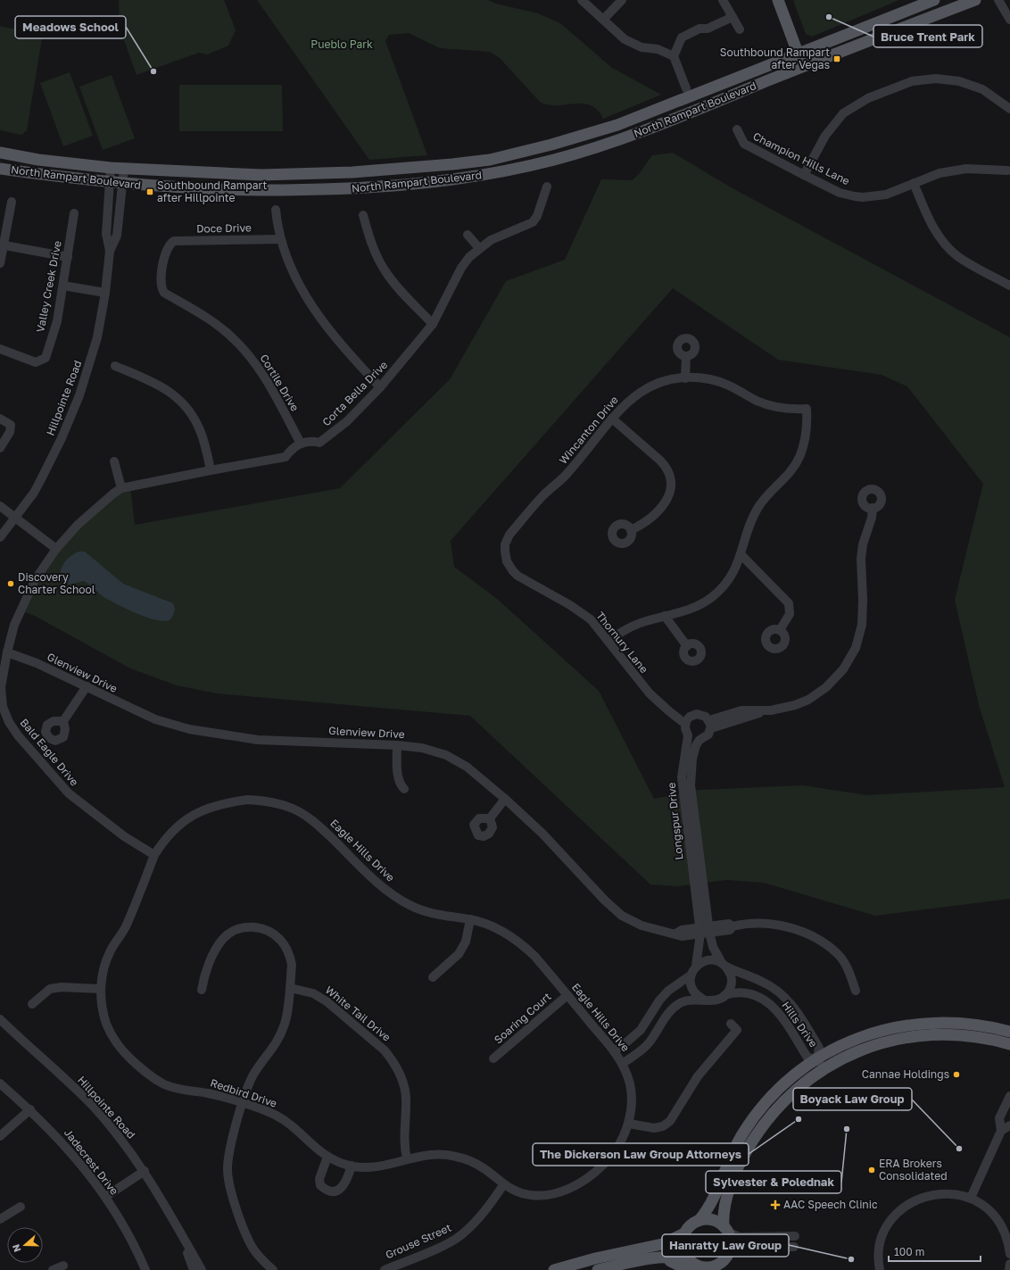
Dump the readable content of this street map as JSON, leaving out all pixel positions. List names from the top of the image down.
{
  "streets": {
    "main road": ["North Rampart Boulevard"],
    "street": [
      "Champion Hills Lane",
      "Doce Drive",
      "Valley Creek Drive",
      "Cortile Drive",
      "Corta Bella Drive",
      "Hillpointe Road",
      "Wincanton Drive",
      "Thornury Lane",
      "Glenview Drive",
      "Bald Eagle Drive",
      "Longspur Drive",
      "Eagle Hills Drive",
      "White Tail Drive",
      "Soaring Court",
      "Hills Drive",
      "Redbird Drive",
      "Jadecrest Drive",
      "Grouse Street"
    ]
  },
  "crossings": [
    ["North Rampart Boulevard", "Hillpointe Road"],
    ["Doce Drive", "Cortile Drive"],
    ["Cortile Drive", "Corta Bella Drive"],
    ["Wincanton Drive", "Thornury Lane"],
    ["Thornury Lane", "Longspur Drive"],
    ["Glenview Drive", "Bald Eagle Drive"],
    ["Glenview Drive", "Longspur Drive"],
    ["Bald Eagle Drive", "Eagle Hills Drive"],
    ["Bald Eagle Drive", "Redbird Drive"],
    ["Longspur Drive", "Hills Drive"],
    ["Eagle Hills Drive", "Soaring Court"],
    ["Eagle Hills Drive", "Hills Drive"],
    ["Eagle Hills Drive", "Redbird Drive"],
    ["White Tail Drive", "Redbird Drive"],
    ["Redbird Drive", "Grouse Street"]
  ],
  "parks": ["Pueblo Park"],
  "places": {
    "other": [
      "Bruce Trent Park",
      "Meadows School",
      "Discovery Charter School",
      "Cannae Holdings",
      "The Dickerson Law Group Attorneys",
      "Sylvester & Polednak",
      "Boyack Law Group",
      "ERA Brokers Consolidated",
      "Hanratty Law Group"
    ],
    "transit": ["Southbound Rampart after Vegas", "Southbound Rampart after Hillpointe"],
    "health": ["AAC Speech Clinic"]
  },
  "scale_bar": "100 m",
  "north": "left"
}
